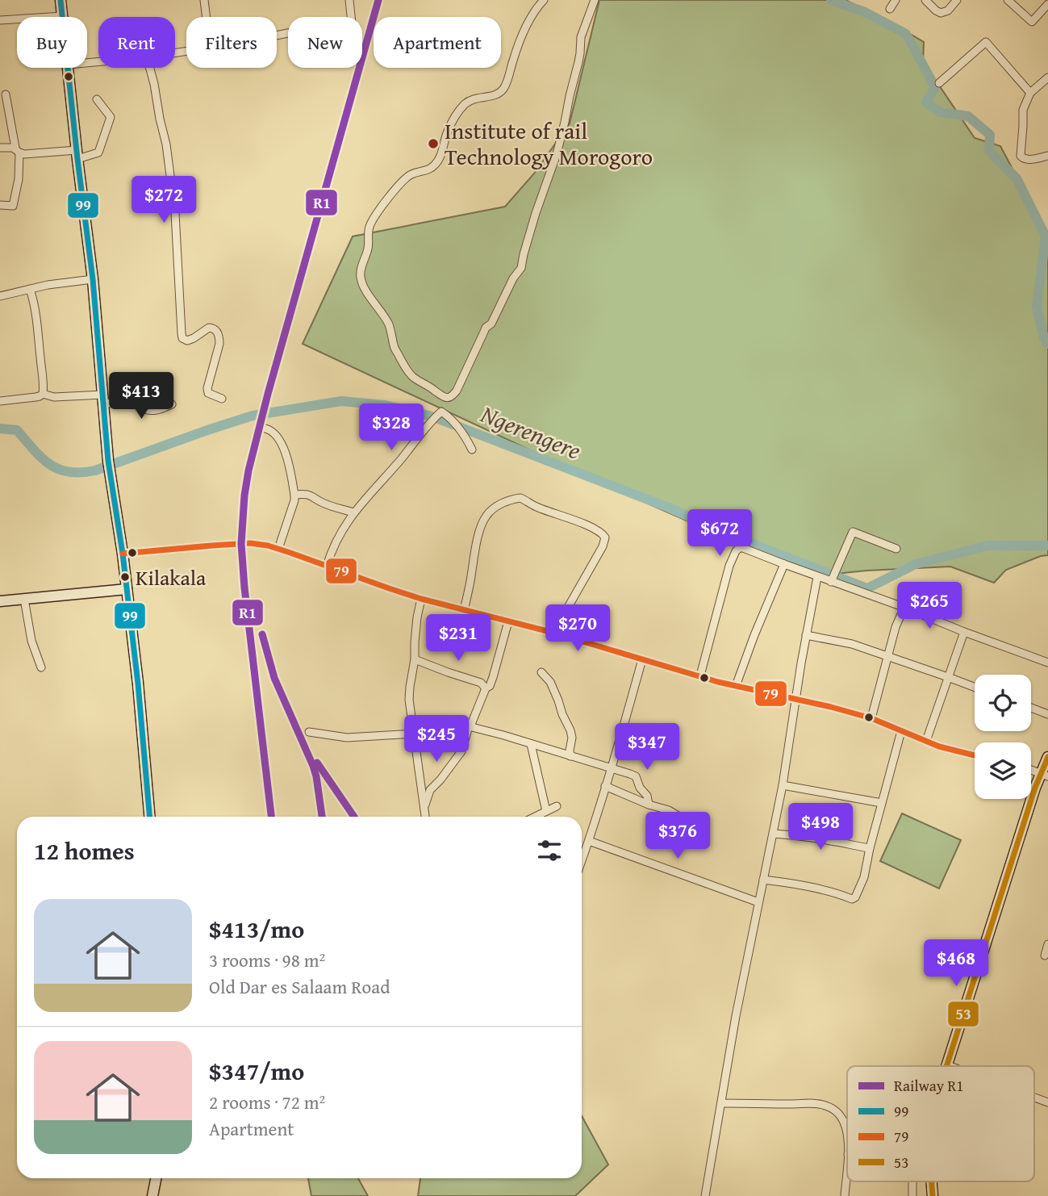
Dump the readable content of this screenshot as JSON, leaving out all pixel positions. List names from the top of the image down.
{
  "water": ["Ngerengere"],
  "places": ["Institute of rail Technology Morogoro", "Kilakala"],
  "lines": [
    "rail line R1",
    "transit line 99",
    "transit line 79",
    "transit line 53"
  ],
  "legend": [
    "Railway R1",
    "99",
    "79",
    "53"
  ],
  "page": {
    "chip": [
      "Buy",
      "Rent",
      "Filters",
      "New",
      "Apartment"
    ],
    "price": [
      "$272",
      "$413",
      "$328",
      "$672",
      "$265",
      "$270",
      "$231",
      "$245",
      "$347",
      "$498",
      "$376",
      "$468"
    ],
    "heading": "12 homes",
    "list": [
      {
        "name": "$413/mo",
        "note": "3 rooms · 98 m² · Old Dar es Salaam Road"
      },
      {
        "name": "$347/mo",
        "note": "2 rooms · 72 m² · Apartment"
      }
    ]
  }
}
